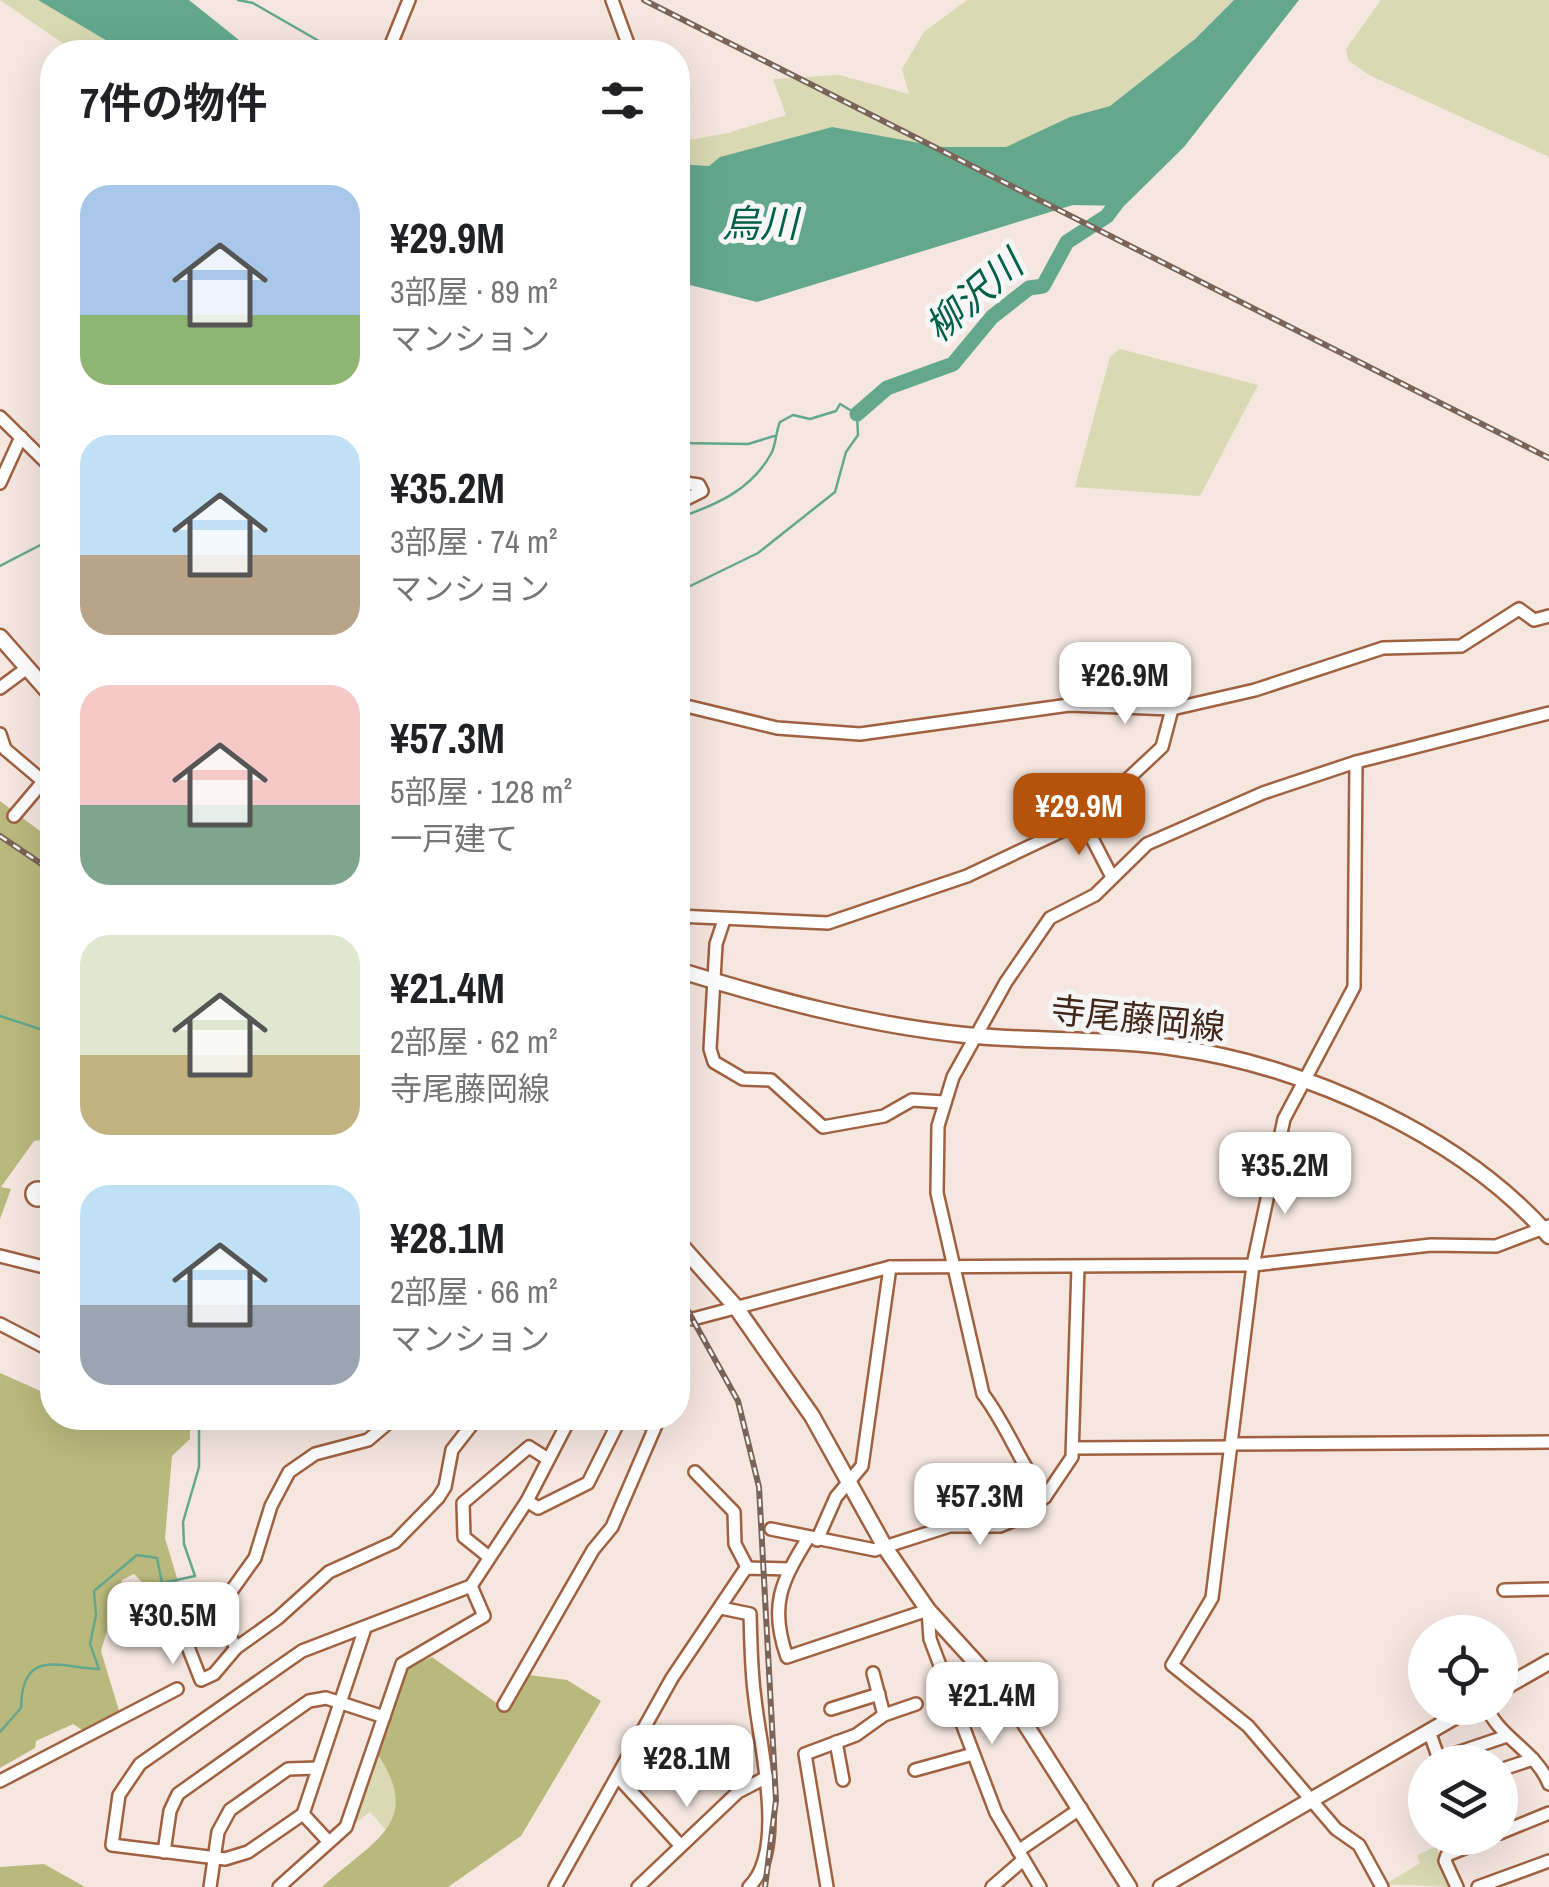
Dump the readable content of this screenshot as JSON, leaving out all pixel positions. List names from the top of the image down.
{
  "streets": {
    "main road": ["寺尾藤岡線"]
  },
  "water": ["烏川", "柳沢川"],
  "page": {
    "heading": "7件の物件",
    "list": [
      {
        "name": "¥29.9M",
        "note": "3部屋 · 89 m² · マンション"
      },
      {
        "name": "¥35.2M",
        "note": "3部屋 · 74 m² · マンション"
      },
      {
        "name": "¥57.3M",
        "note": "5部屋 · 128 m² · 一戸建て"
      },
      {
        "name": "¥21.4M",
        "note": "2部屋 · 62 m² · 寺尾藤岡線"
      },
      {
        "name": "¥28.1M",
        "note": "2部屋 · 66 m² · マンション"
      }
    ],
    "price": [
      "¥26.9M",
      "¥29.9M",
      "¥35.2M",
      "¥57.3M",
      "¥30.5M",
      "¥21.4M",
      "¥28.1M"
    ]
  }
}
